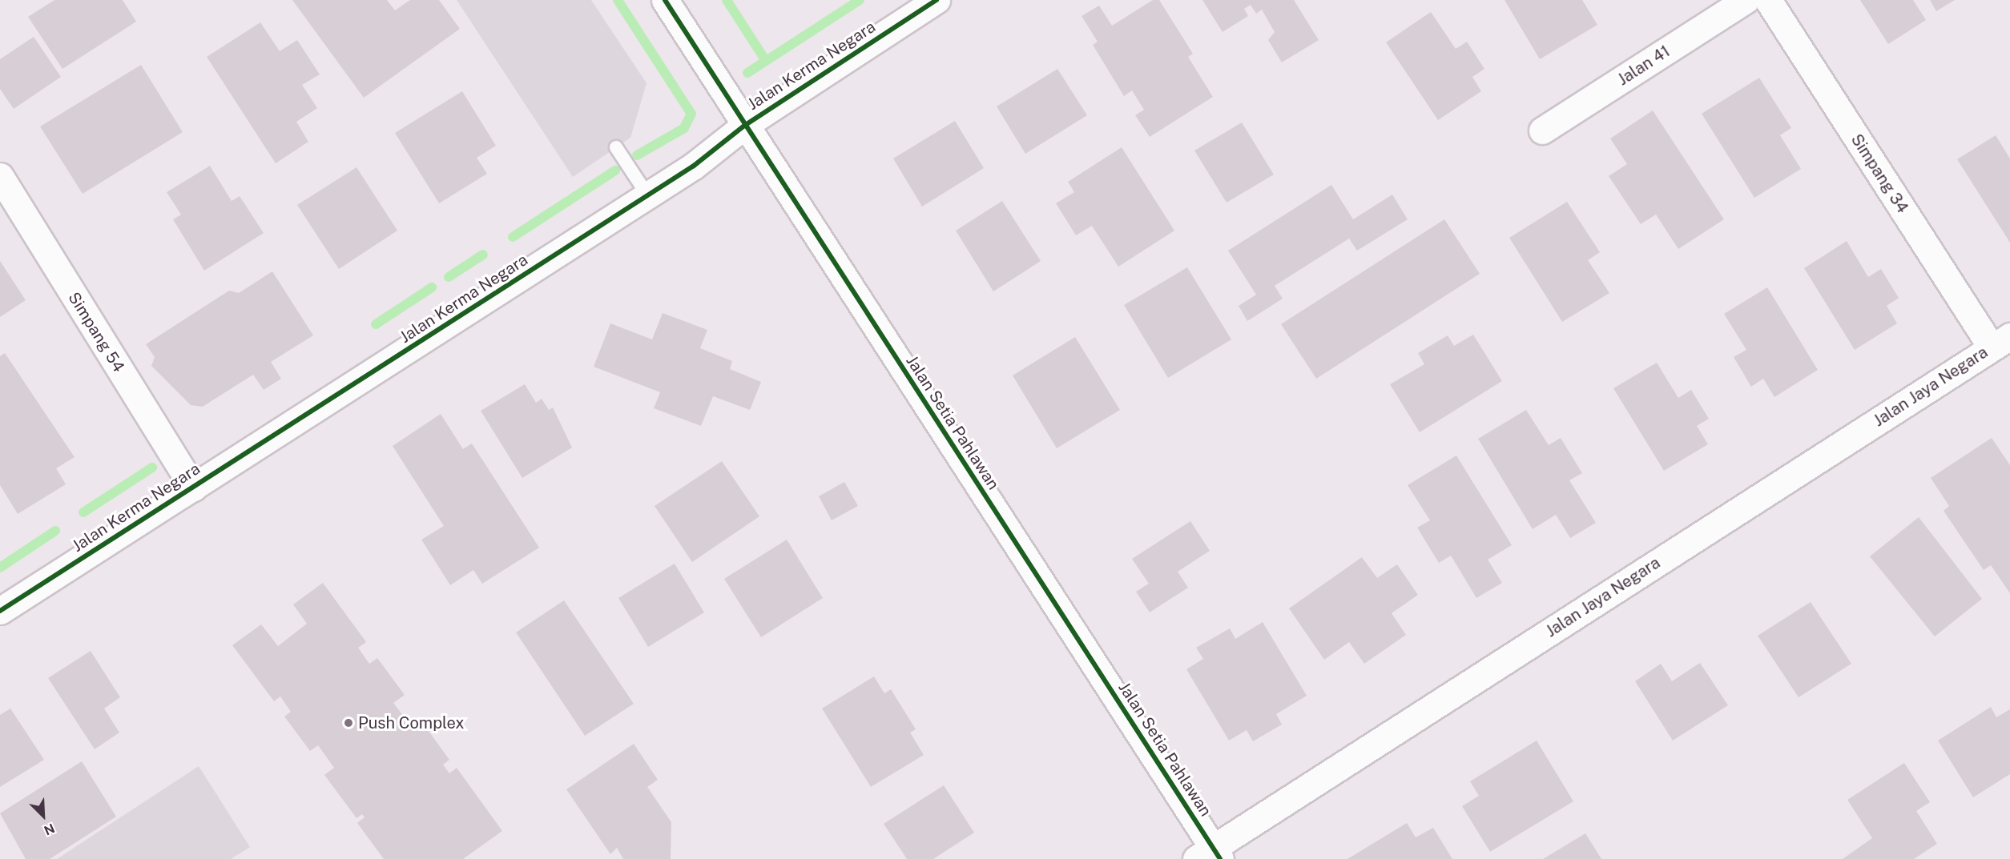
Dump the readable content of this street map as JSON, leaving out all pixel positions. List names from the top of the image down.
{
  "streets": {
    "street": [
      "Jalan Kerma Negara",
      "Jalan 41",
      "Simpang 34",
      "Simpang 54",
      "Jalan Jaya Negara",
      "Jalan Setia Pahlawan"
    ]
  },
  "crossings": [
    ["Jalan Kerma Negara", "Simpang 54"],
    ["Jalan Kerma Negara", "Jalan Setia Pahlawan"],
    ["Simpang 34", "Jalan Jaya Negara"],
    ["Jalan Jaya Negara", "Jalan Setia Pahlawan"]
  ],
  "places": ["Push Complex"],
  "north": "bottom right"
}
